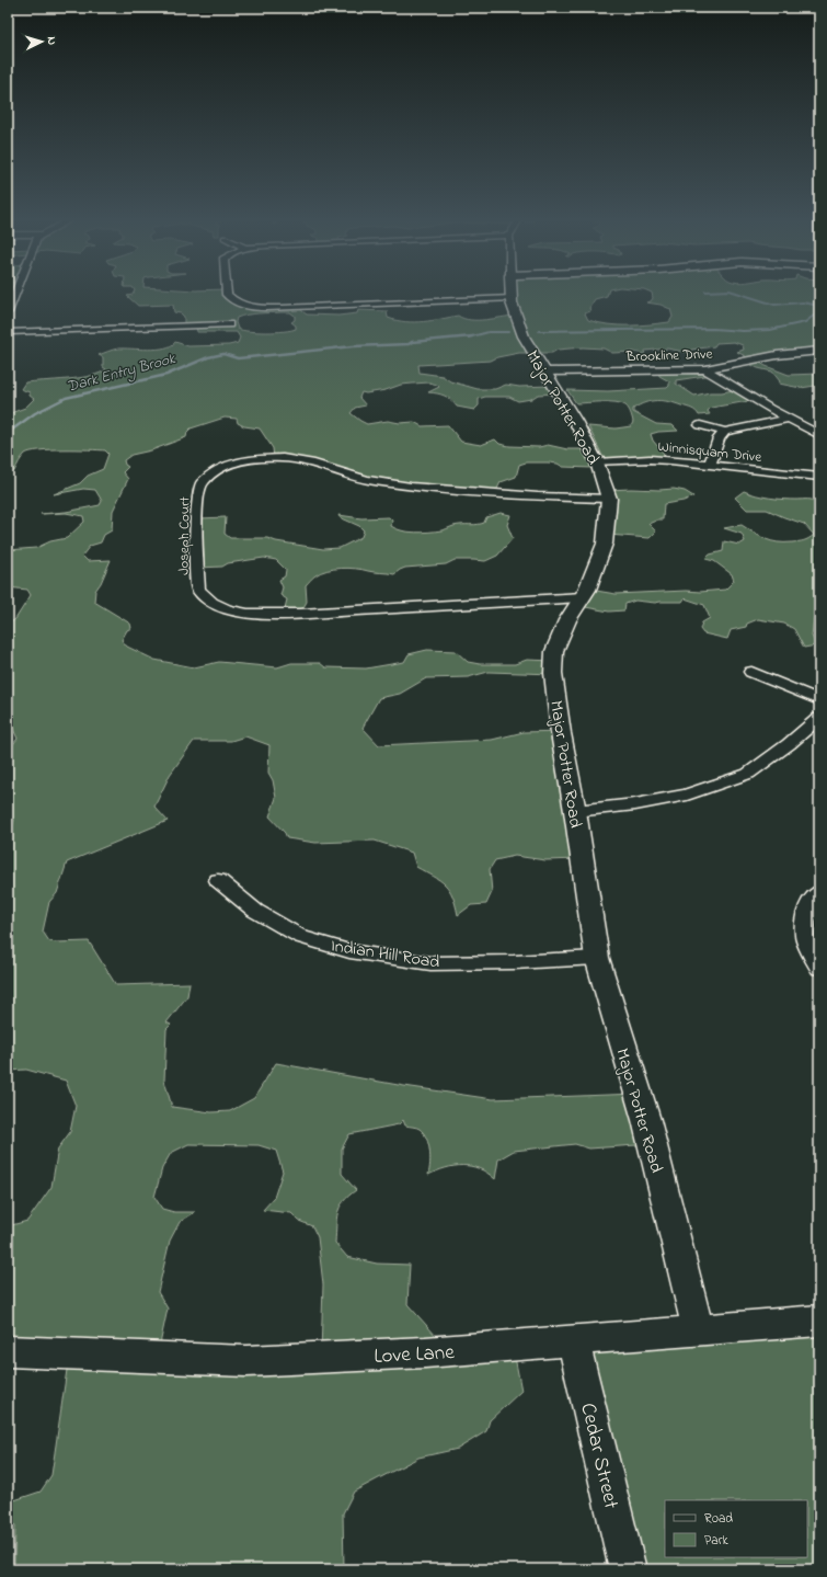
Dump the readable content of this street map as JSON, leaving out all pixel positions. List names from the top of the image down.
{
  "streets": {
    "street": [
      "Brookline Drive",
      "Major Potter Road",
      "Winnisquam Drive",
      "Joseph Court",
      "Indian Hill Road",
      "Love Lane",
      "Cedar Street"
    ]
  },
  "crossings": [
    ["Brookline Drive", "Major Potter Road"],
    ["Major Potter Road", "Winnisquam Drive"],
    ["Major Potter Road", "Joseph Court"],
    ["Major Potter Road", "Indian Hill Road"],
    ["Major Potter Road", "Love Lane"],
    ["Love Lane", "Cedar Street"]
  ],
  "water": ["Dark Entry Brook"],
  "legend": ["Road", "Park"],
  "north": "right"
}
